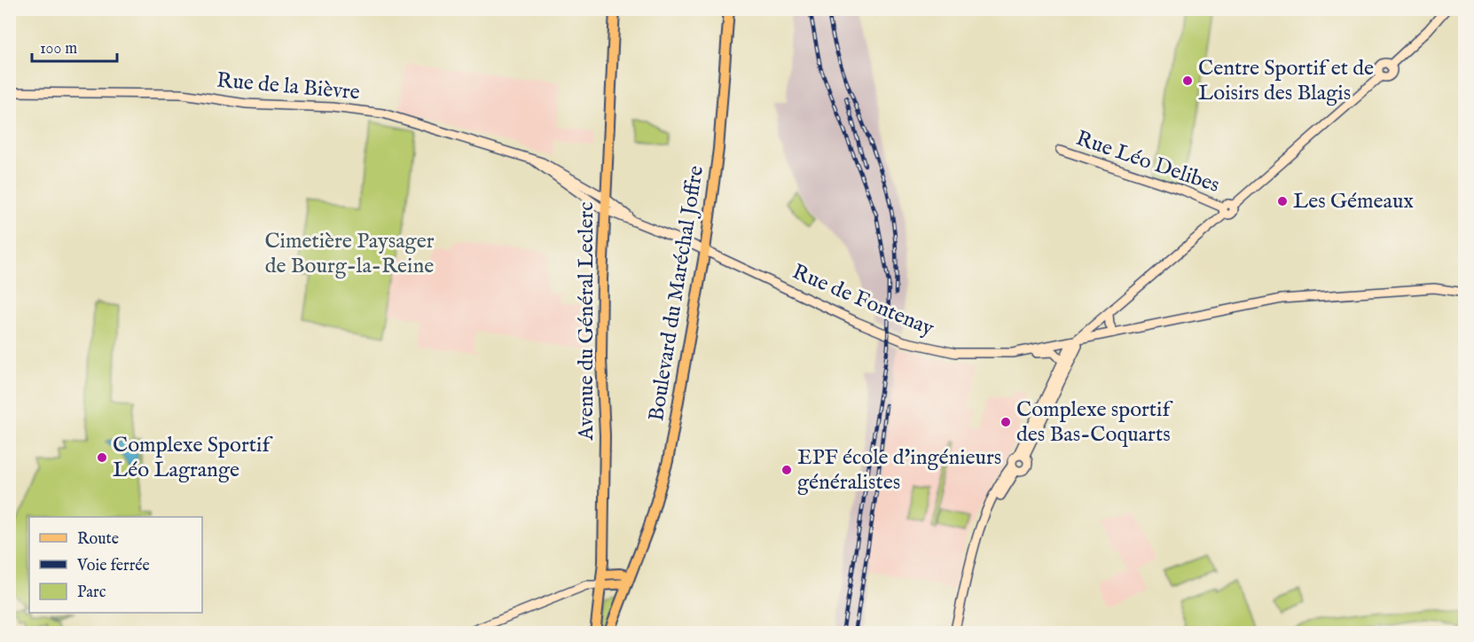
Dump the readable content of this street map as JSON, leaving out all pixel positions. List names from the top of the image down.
{
  "streets": {
    "main road": [
      "Rue de la Bièvre",
      "Rue Léo Delibes",
      "Boulevard du Maréchal Joffre",
      "Rue de Fontenay",
      "Avenue du Général Leclerc"
    ]
  },
  "crossings": [
    ["Rue de la Bièvre", "Rue de Fontenay"],
    ["Rue de la Bièvre", "Avenue du Général Leclerc"],
    ["Boulevard du Maréchal Joffre", "Rue de Fontenay"]
  ],
  "parks": ["Cimetière Paysager de Bourg-la-Reine"],
  "places": [
    "Centre Sportif et de Loisirs des Blagis",
    "Les Gémeaux",
    "Complexe sportif des Bas-Coquarts",
    "Complexe Sportif Léo Lagrange",
    "EPF école d'ingénieurs généralistes"
  ],
  "legend": ["Route", "Voie ferrée", "Parc"],
  "scale_bar": "100 m"
}
